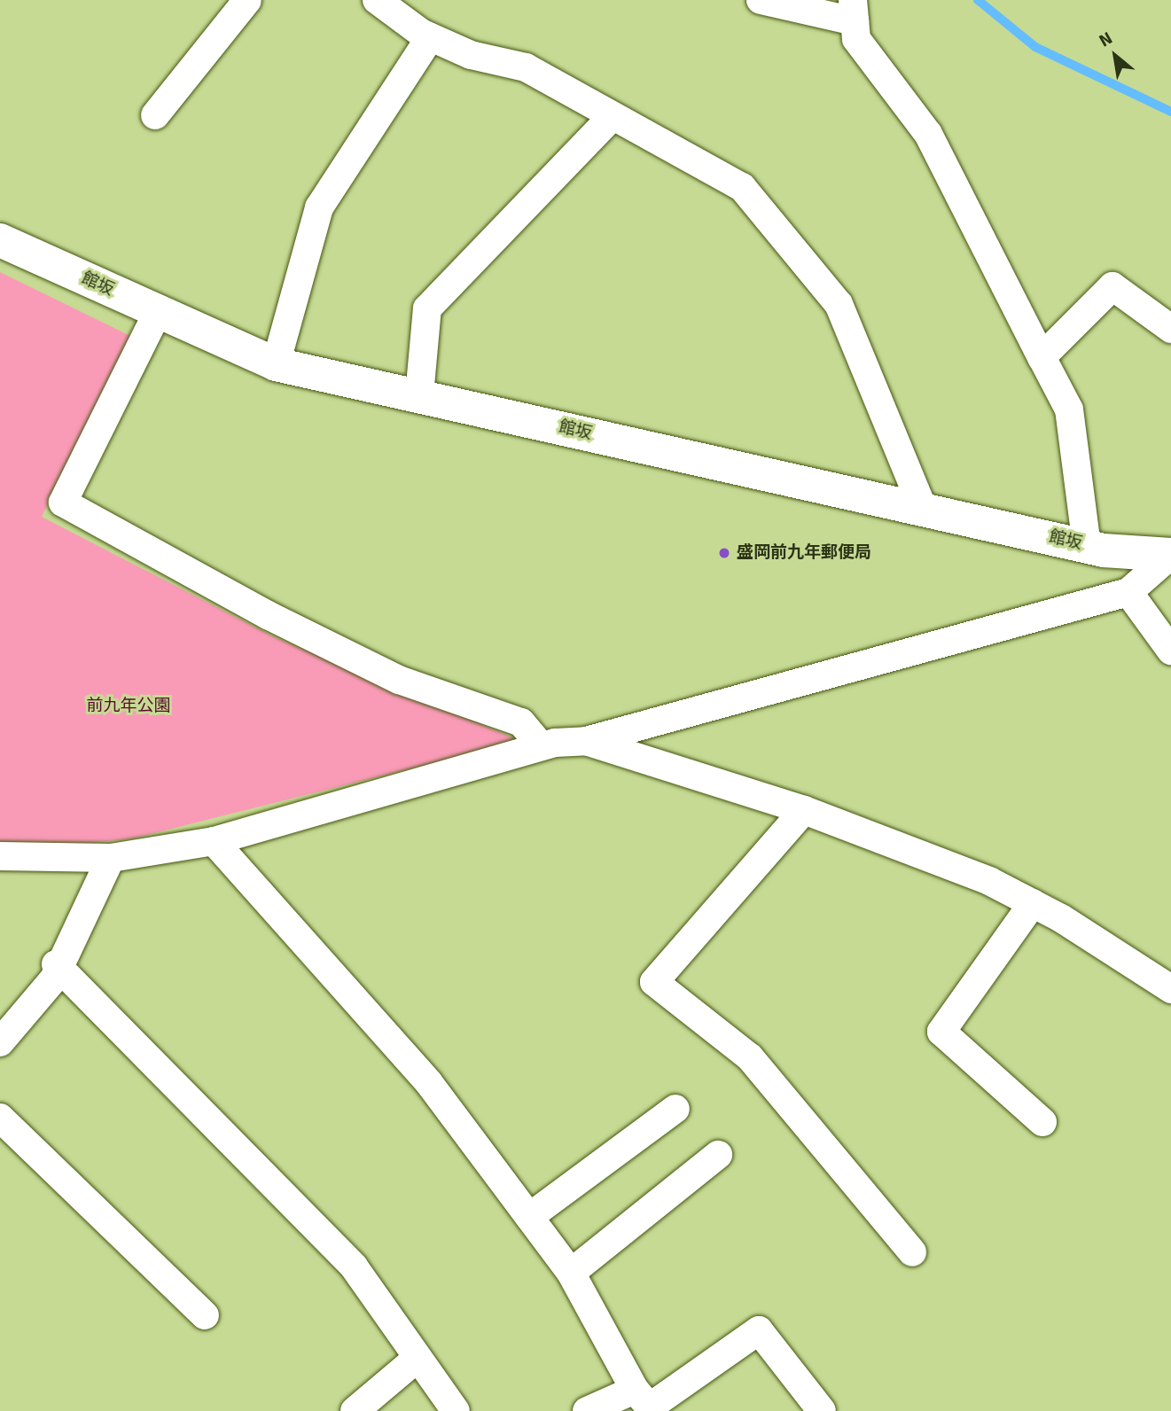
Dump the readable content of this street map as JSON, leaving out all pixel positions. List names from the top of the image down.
{
  "streets": {
    "main road": ["館坂"]
  },
  "parks": ["前九年公園"],
  "places": ["盛岡前九年郵便局"],
  "north": "top left"
}
